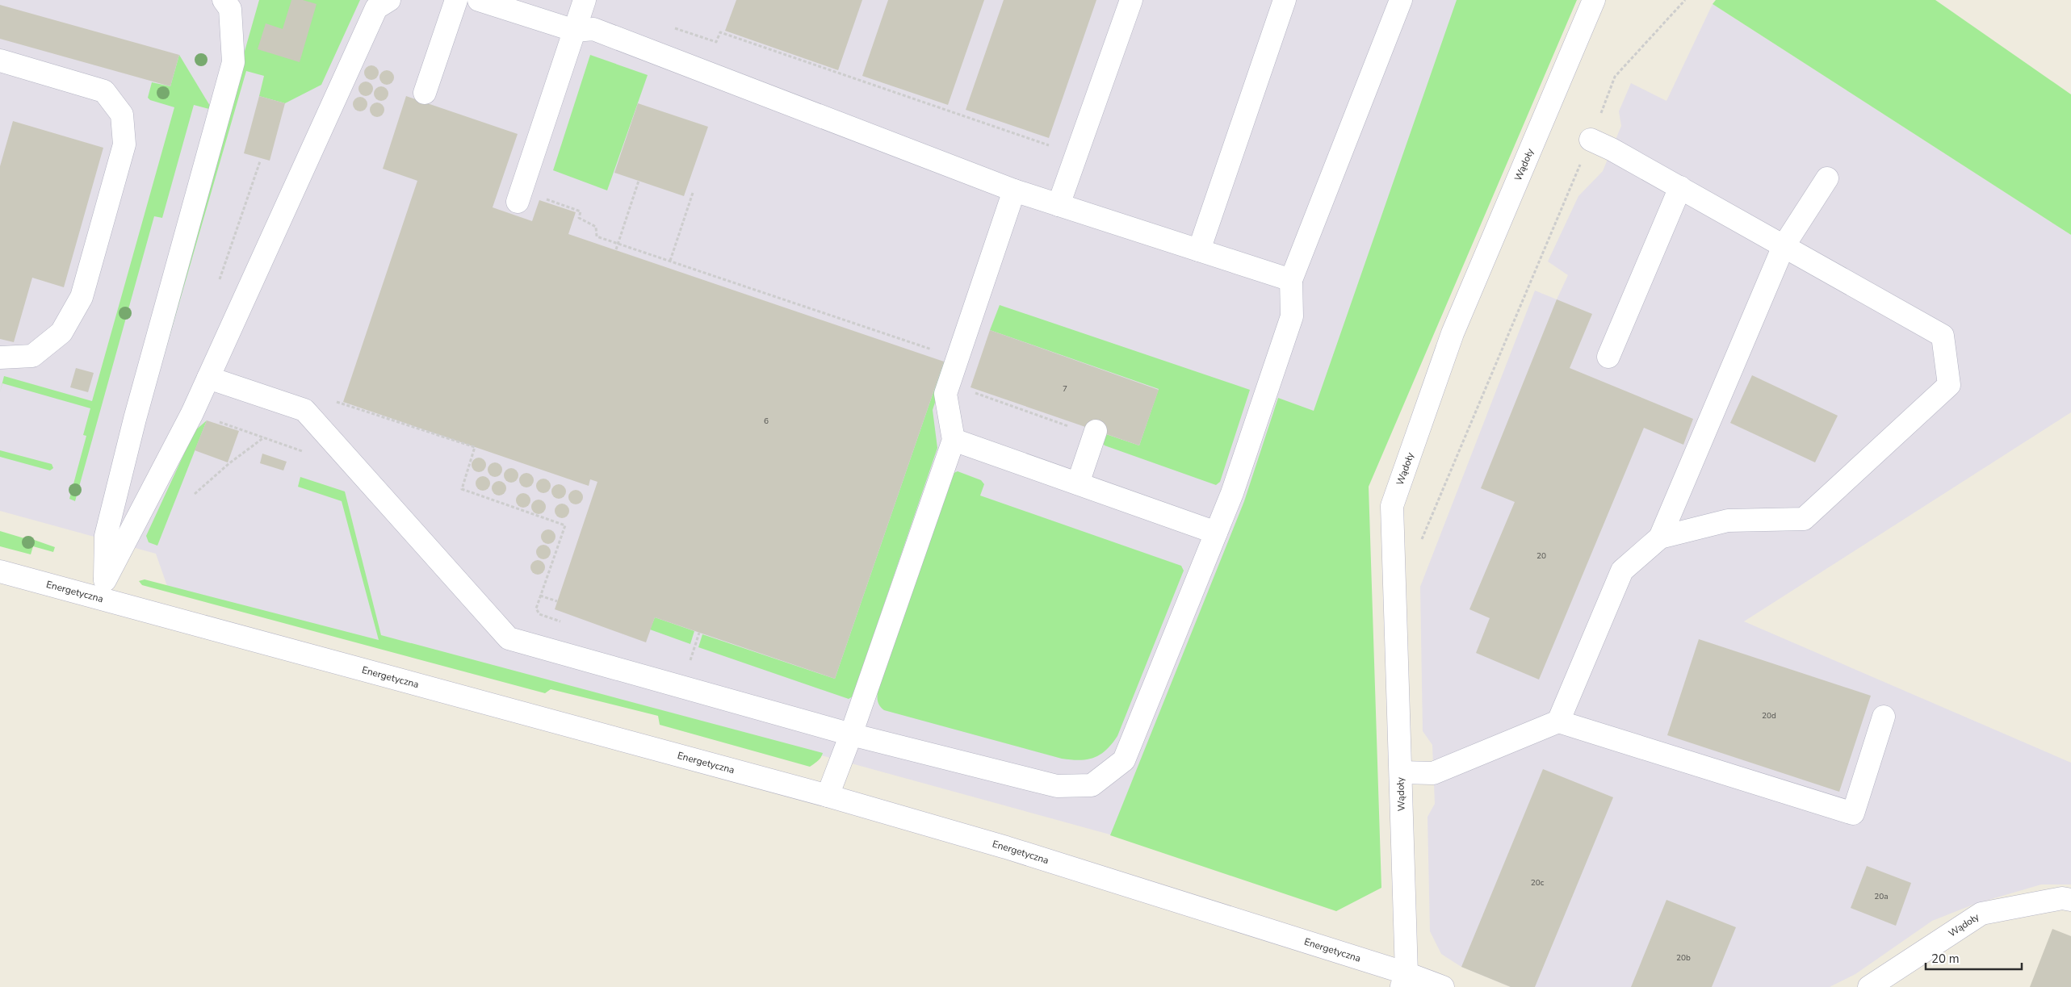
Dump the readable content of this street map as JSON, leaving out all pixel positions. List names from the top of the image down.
{
  "streets": {
    "street": ["Wądoły", "Energetyczna"]
  },
  "crossings": [
    ["Wądoły", "Energetyczna"]
  ],
  "house_numbers": [
    "7",
    "6",
    "20",
    "20d",
    "20c",
    "20a",
    "20b"
  ],
  "scale_bar": "20 m"
}
